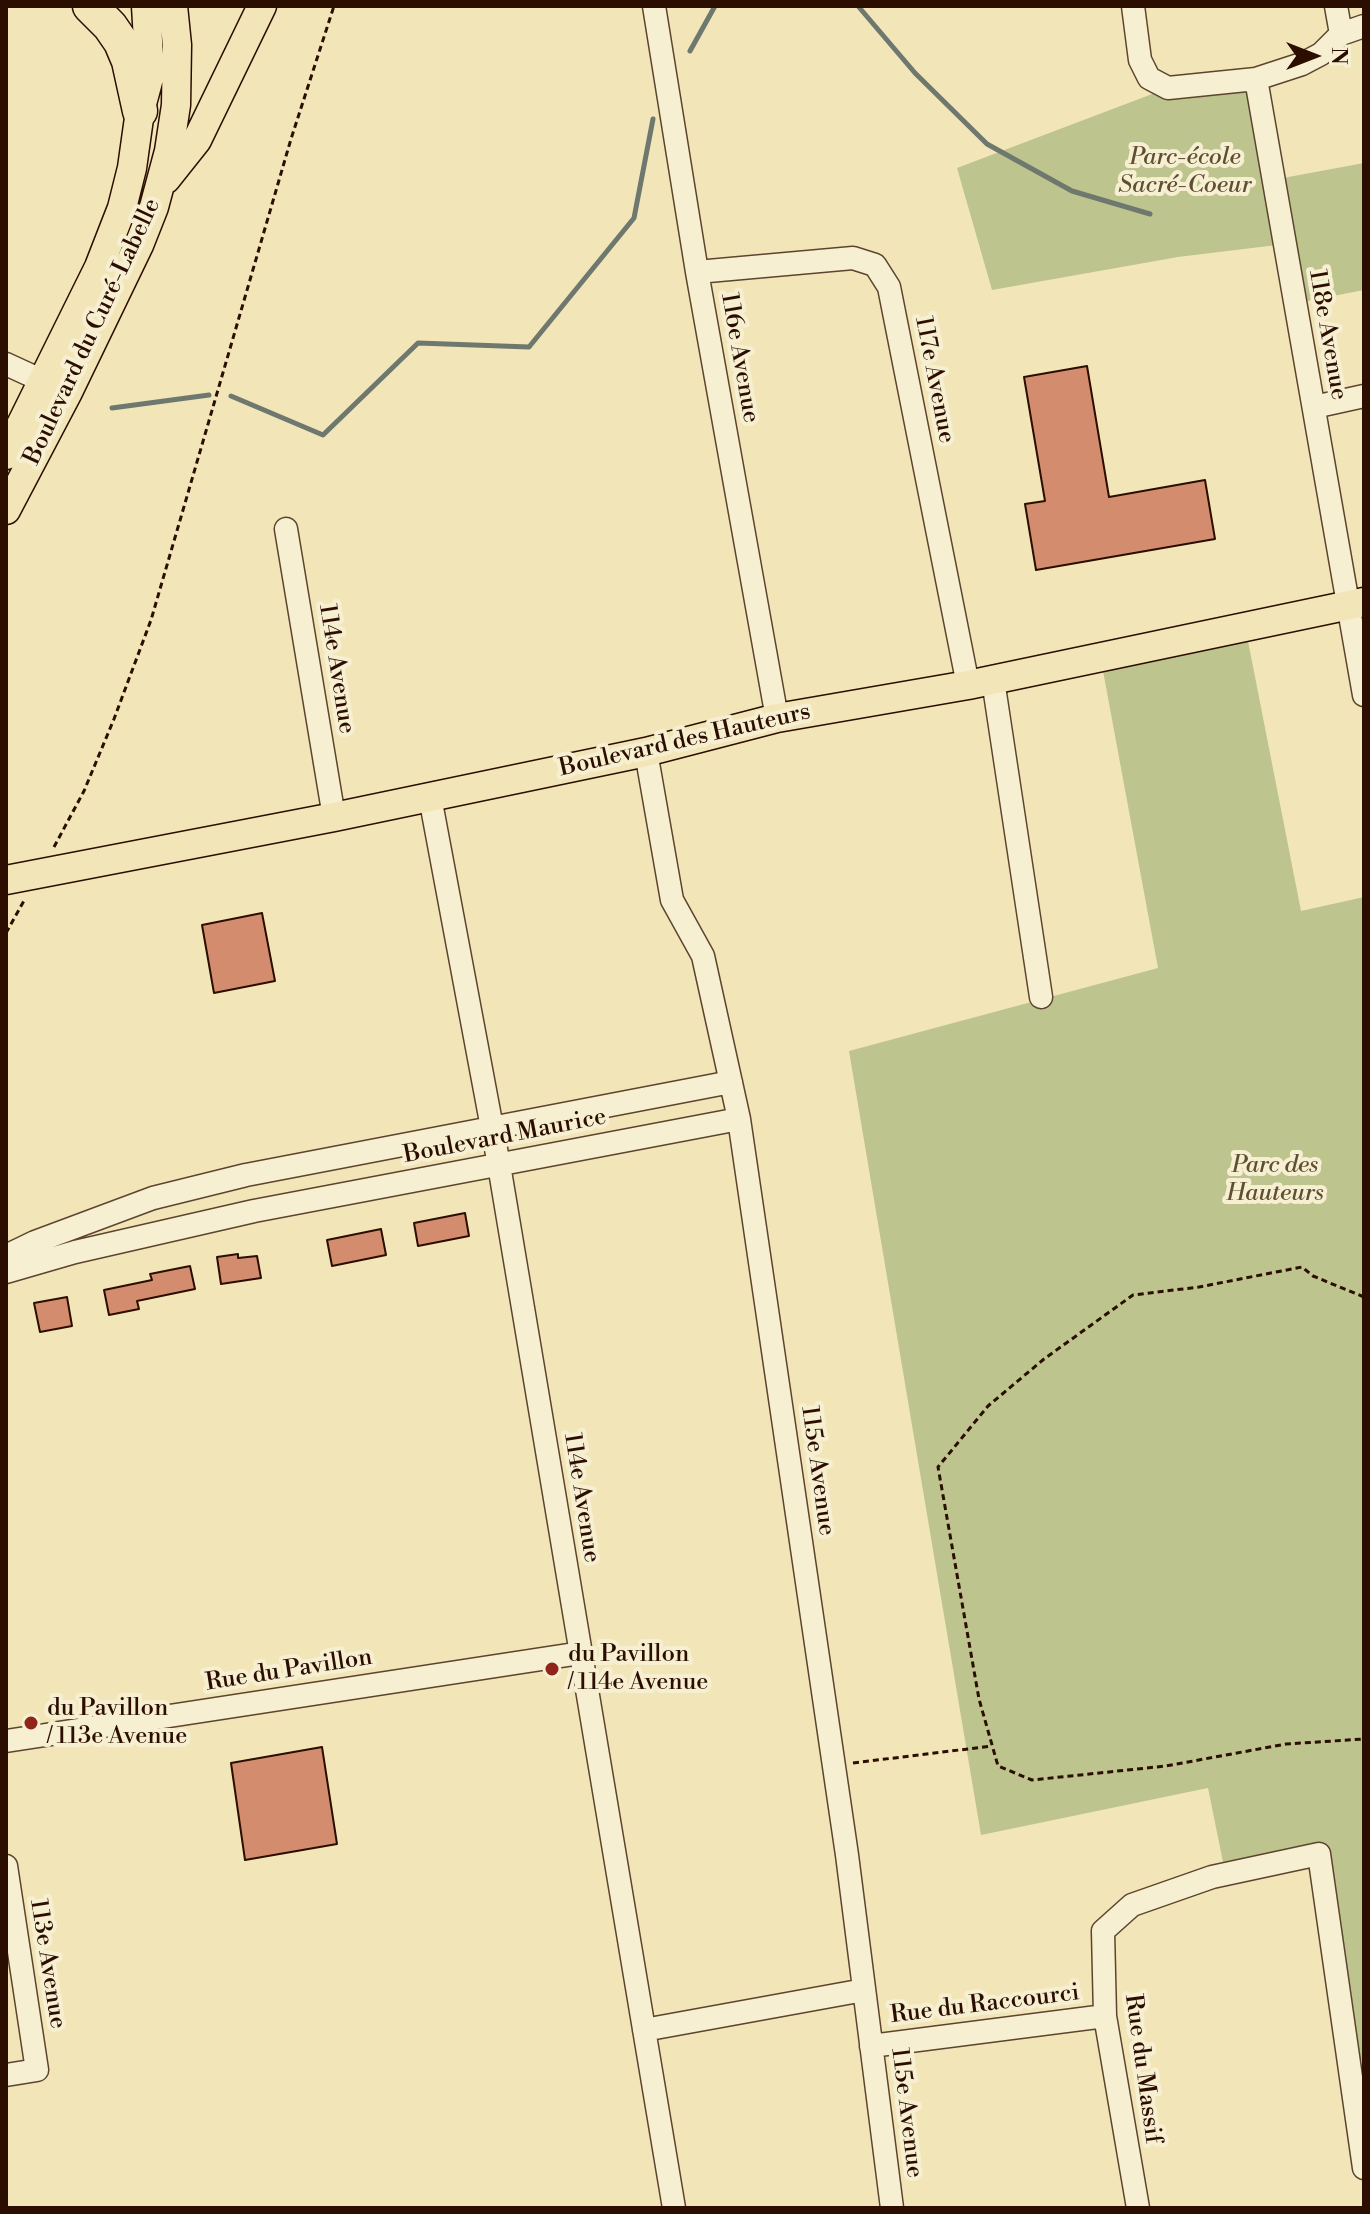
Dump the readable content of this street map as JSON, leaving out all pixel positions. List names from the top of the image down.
{
  "streets": {
    "main road": ["Boulevard du Curé-Labelle", "Boulevard des Hauteurs"],
    "street": [
      "118e Avenue",
      "116e Avenue",
      "117e Avenue",
      "114e Avenue",
      "Boulevard Maurice",
      "115e Avenue",
      "Rue du Pavillon",
      "113e Avenue",
      "Rue du Raccourci",
      "Rue du Massif"
    ]
  },
  "crossings": [
    ["118e Avenue", "Boulevard des Hauteurs"],
    ["116e Avenue", "117e Avenue"],
    ["116e Avenue", "Boulevard des Hauteurs"],
    ["117e Avenue", "Boulevard des Hauteurs"],
    ["114e Avenue", "Boulevard des Hauteurs"],
    ["114e Avenue", "Boulevard Maurice"],
    ["114e Avenue", "Rue du Pavillon"],
    ["114e Avenue", "Rue du Raccourci"],
    ["Boulevard des Hauteurs", "115e Avenue"],
    ["Boulevard Maurice", "115e Avenue"],
    ["115e Avenue", "Rue du Raccourci"],
    ["Rue du Raccourci", "Rue du Massif"]
  ],
  "parks": ["Parc-école Sacré-Coeur", "Parc des Hauteurs"],
  "places": ["du Pavillon / 114e Avenue", "du Pavillon / 113e Avenue"],
  "north": "right"
}
